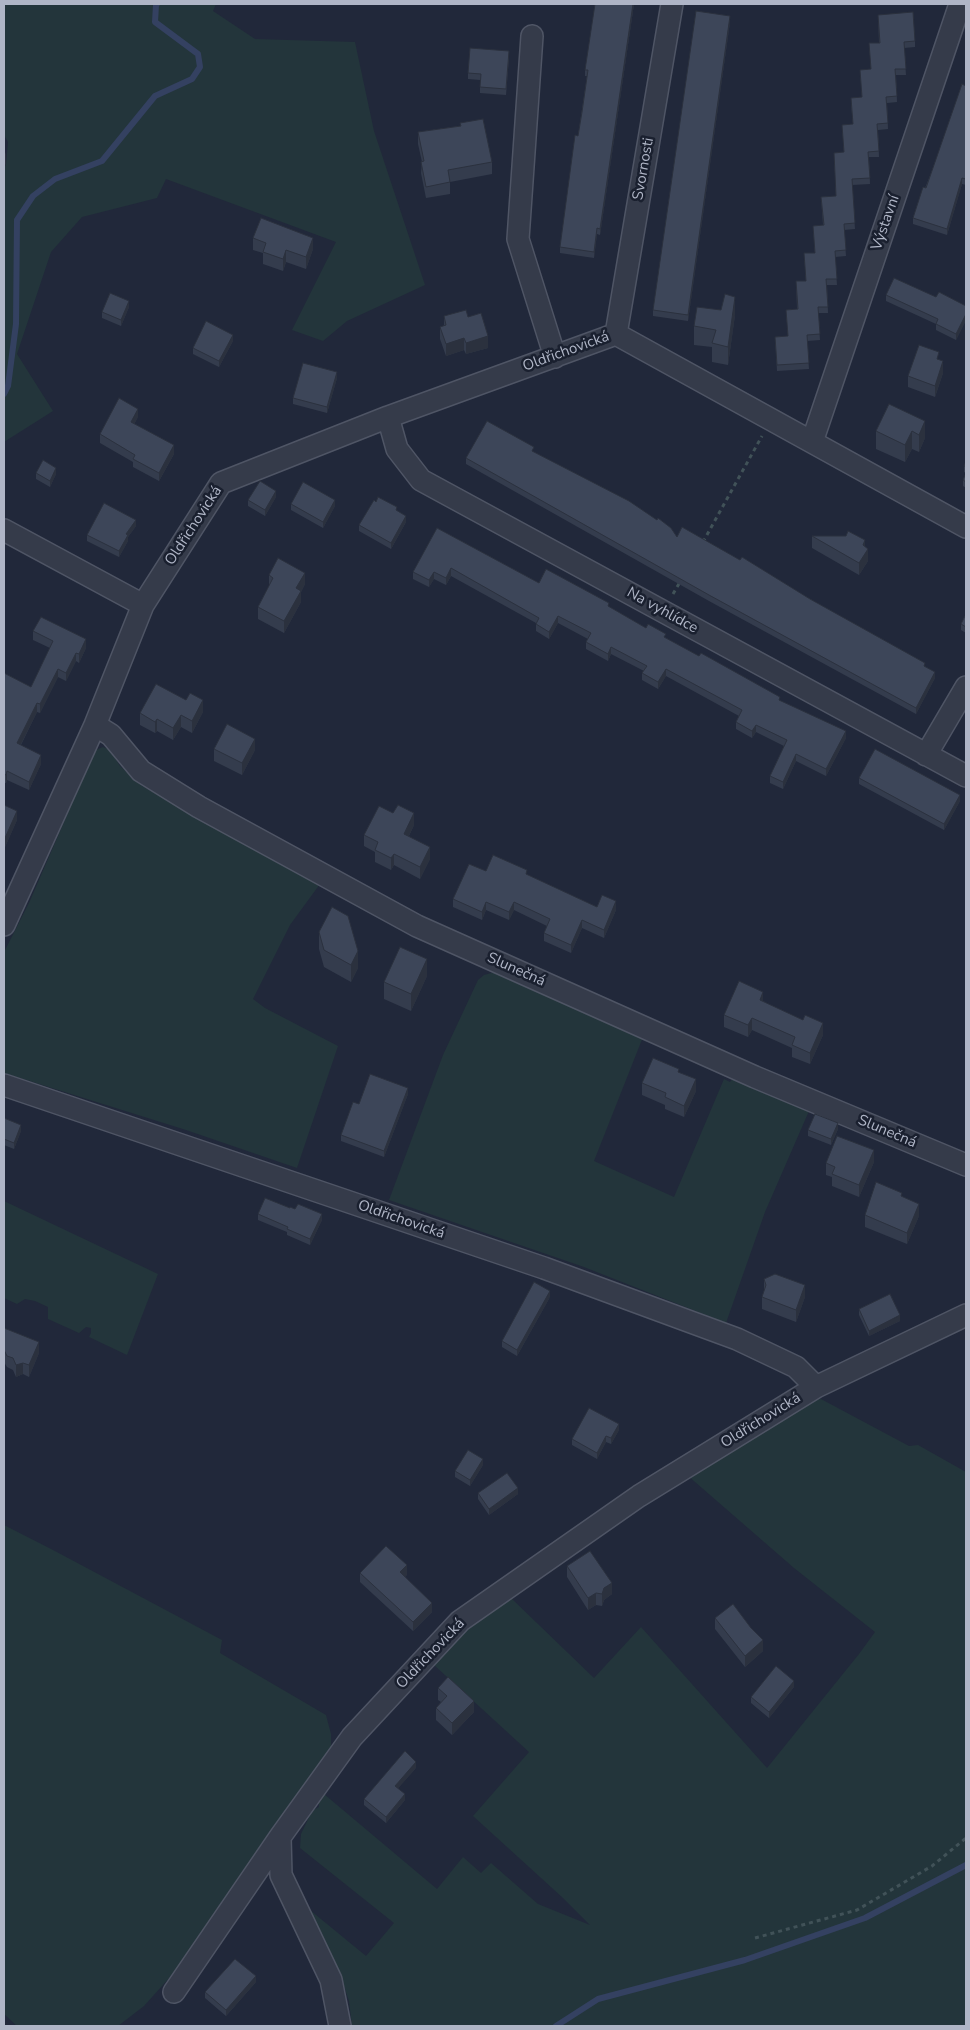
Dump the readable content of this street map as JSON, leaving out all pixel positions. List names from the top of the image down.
{
  "streets": {
    "street": [
      "Svornosti",
      "Výstavní",
      "Oldřichovická",
      "Na vyhlídce",
      "Slunečná"
    ]
  },
  "crossings": [
    ["Svornosti", "Oldřichovická"],
    ["Oldřichovická", "Na vyhlídce"],
    ["Oldřichovická", "Slunečná"]
  ]
}
